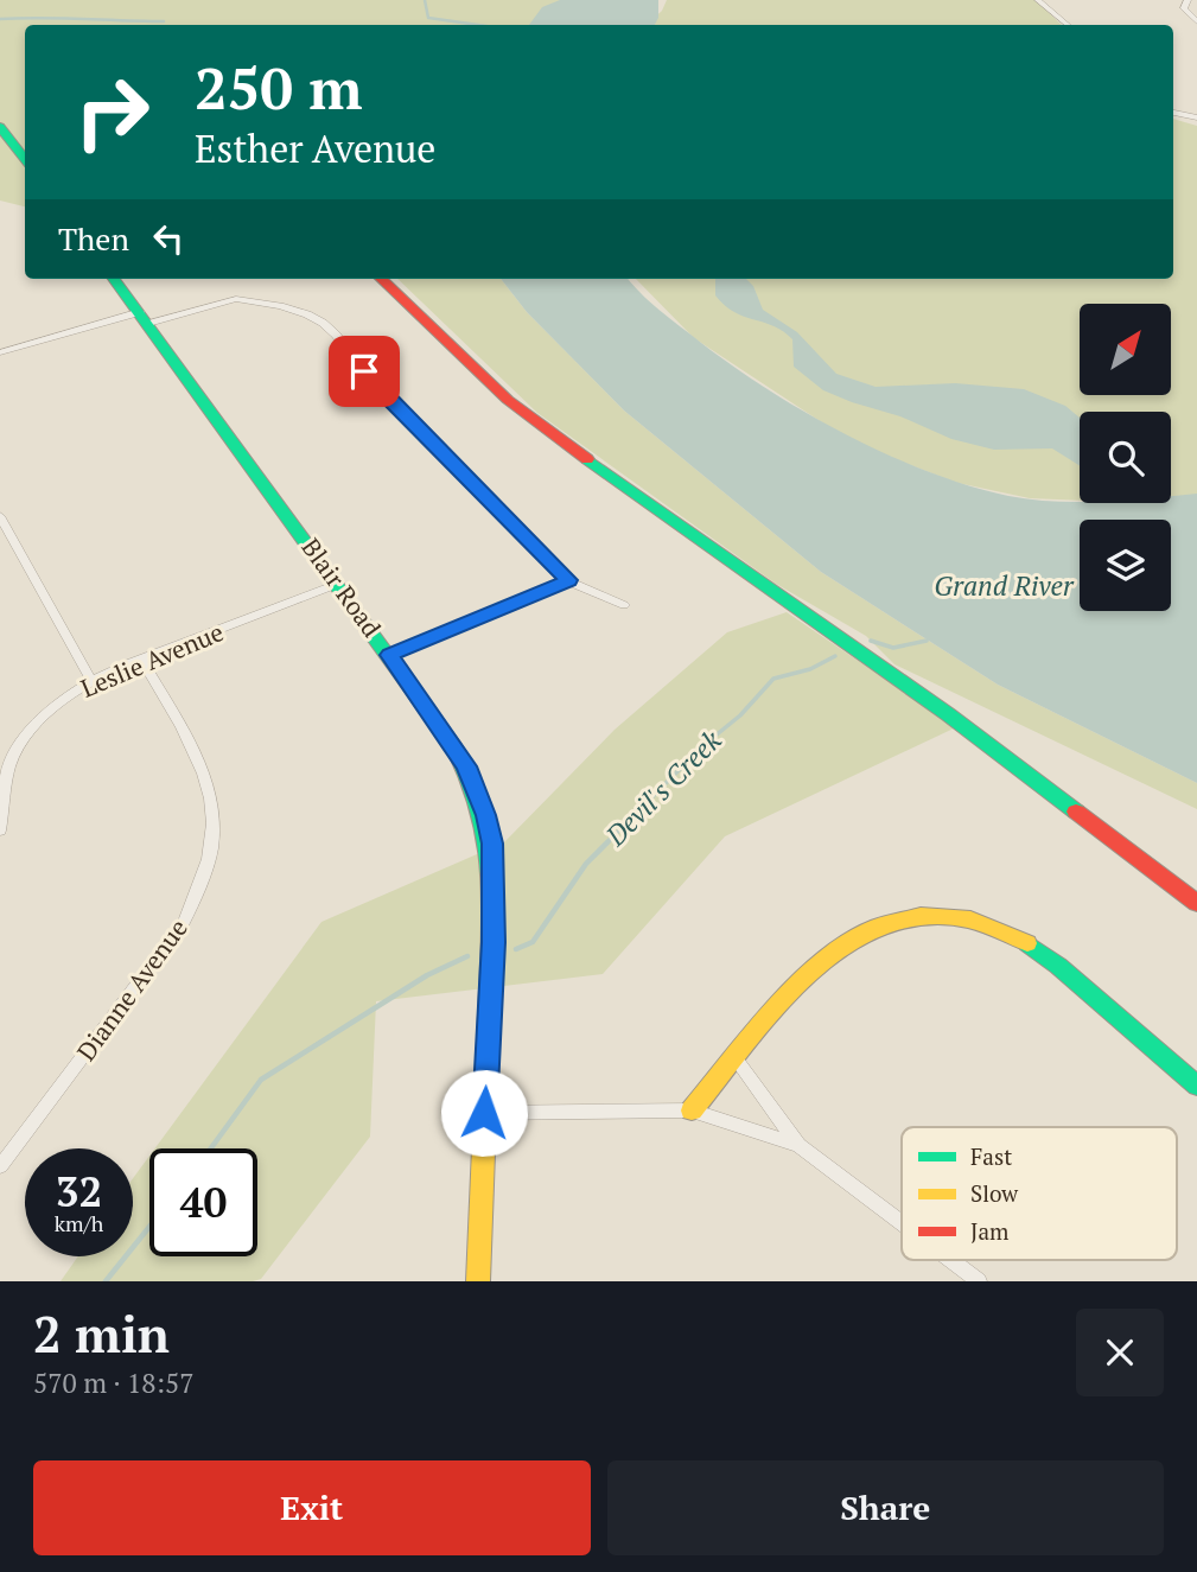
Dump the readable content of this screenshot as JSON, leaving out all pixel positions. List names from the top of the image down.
{
  "streets": {
    "street": ["Blair Road", "Leslie Avenue", "Dianne Avenue"]
  },
  "crossings": [
    ["Blair Road", "Leslie Avenue"],
    ["Leslie Avenue", "Dianne Avenue"]
  ],
  "water": ["Grand River", "Devil's Creek"],
  "legend": ["Fast", "Slow", "Jam"],
  "north": "top right",
  "page": {
    "turn": ["250 m", "Esther Avenue"],
    "then": "Then",
    "speed": "32 km/h",
    "limit": "40",
    "heading": ["2 min", "570 m · 18:57"],
    "buttons": ["Exit", "Share"]
  }
}
